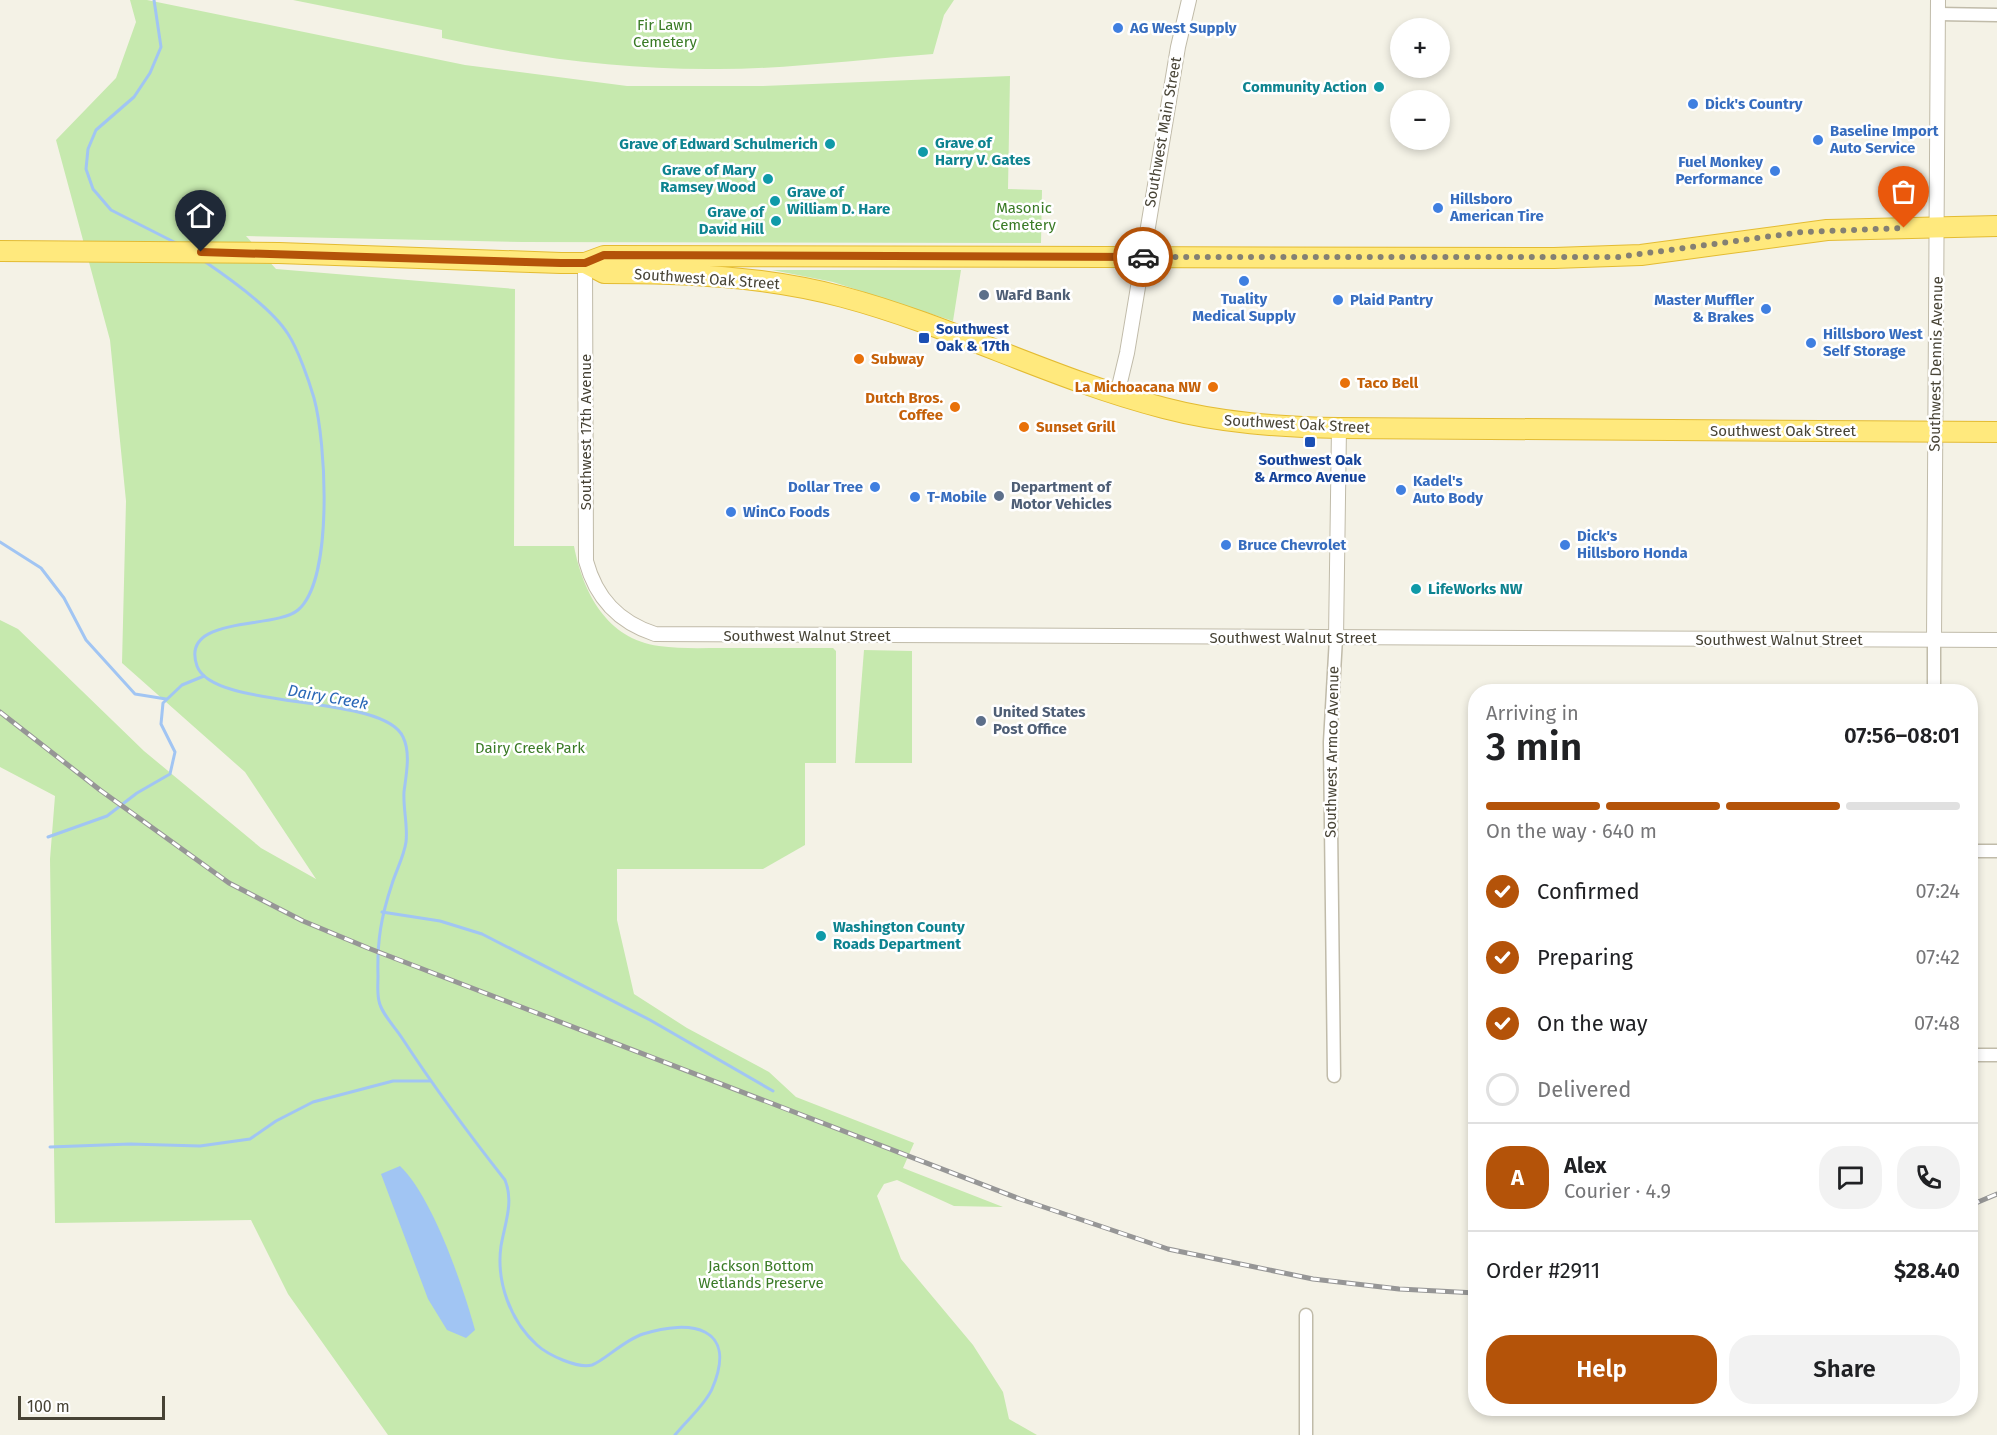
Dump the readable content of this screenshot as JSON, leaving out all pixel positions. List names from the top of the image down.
{
  "streets": {
    "highway": ["Southwest Oak Street"],
    "street": [
      "Southwest Main Street",
      "Southwest Dennis Avenue",
      "Southwest 17th Avenue",
      "Southwest Walnut Street",
      "Southwest Armco Avenue"
    ]
  },
  "crossings": [
    ["Southwest Main Street", "Southwest Oak Street"],
    ["Southwest Oak Street", "Southwest Dennis Avenue"],
    ["Southwest Oak Street", "Southwest 17th Avenue"],
    ["Southwest Oak Street", "Southwest Armco Avenue"],
    ["Southwest Dennis Avenue", "Southwest Walnut Street"],
    ["Southwest 17th Avenue", "Southwest Walnut Street"],
    ["Southwest Walnut Street", "Southwest Armco Avenue"]
  ],
  "water": ["Dairy Creek"],
  "parks": [
    "Fir Lawn Cemetery",
    "Masonic Cemetery",
    "Dairy Creek Park",
    "Jackson Bottom Wetlands Preserve"
  ],
  "places": {
    "other": [
      "AG West Supply",
      "Community Action",
      "Dick's Country",
      "Baseline Import Auto Service",
      "Grave of Edward Schulmerich",
      "Grave of Harry V. Gates",
      "Fuel Monkey Performance",
      "Grave of Mary Ramsey Wood",
      "Grave of William D. Hare",
      "Hillsboro American Tire",
      "Grave of David Hill",
      "Tuality Medical Supply",
      "WaFd Bank",
      "Plaid Pantry",
      "Master Muffler & Brakes",
      "Hillsboro West Self Storage",
      "Subway",
      "Taco Bell",
      "La Michoacana NW",
      "Dutch Bros. Coffee",
      "Sunset Grill",
      "Dollar Tree",
      "Kadel's Auto Body",
      "Department of Motor Vehicles",
      "T-Mobile",
      "WinCo Foods",
      "Bruce Chevrolet",
      "Dick's Hillsboro Honda",
      "LifeWorks NW",
      "United States Post Office",
      "Washington County Roads Department"
    ],
    "transit": ["Southwest Oak & 17th", "Southwest Oak & Armco Avenue"]
  },
  "scale_bar": "100 m",
  "page": {
    "map_buttons": ["+", "−"],
    "heading": ["3 min", "Arriving in", "07:56–08:01"],
    "panel": [
      "Alex",
      "Courier · 4.9",
      "Order #2911",
      "$28.40"
    ],
    "bar": "On the way · 640 m",
    "list": [
      ["Confirmed", "07:24"],
      ["Preparing", "07:42"],
      ["On the way", "07:48"],
      "Delivered"
    ],
    "round": "A",
    "buttons": ["Help", "Share"],
    "scale": "100 m"
  }
}
